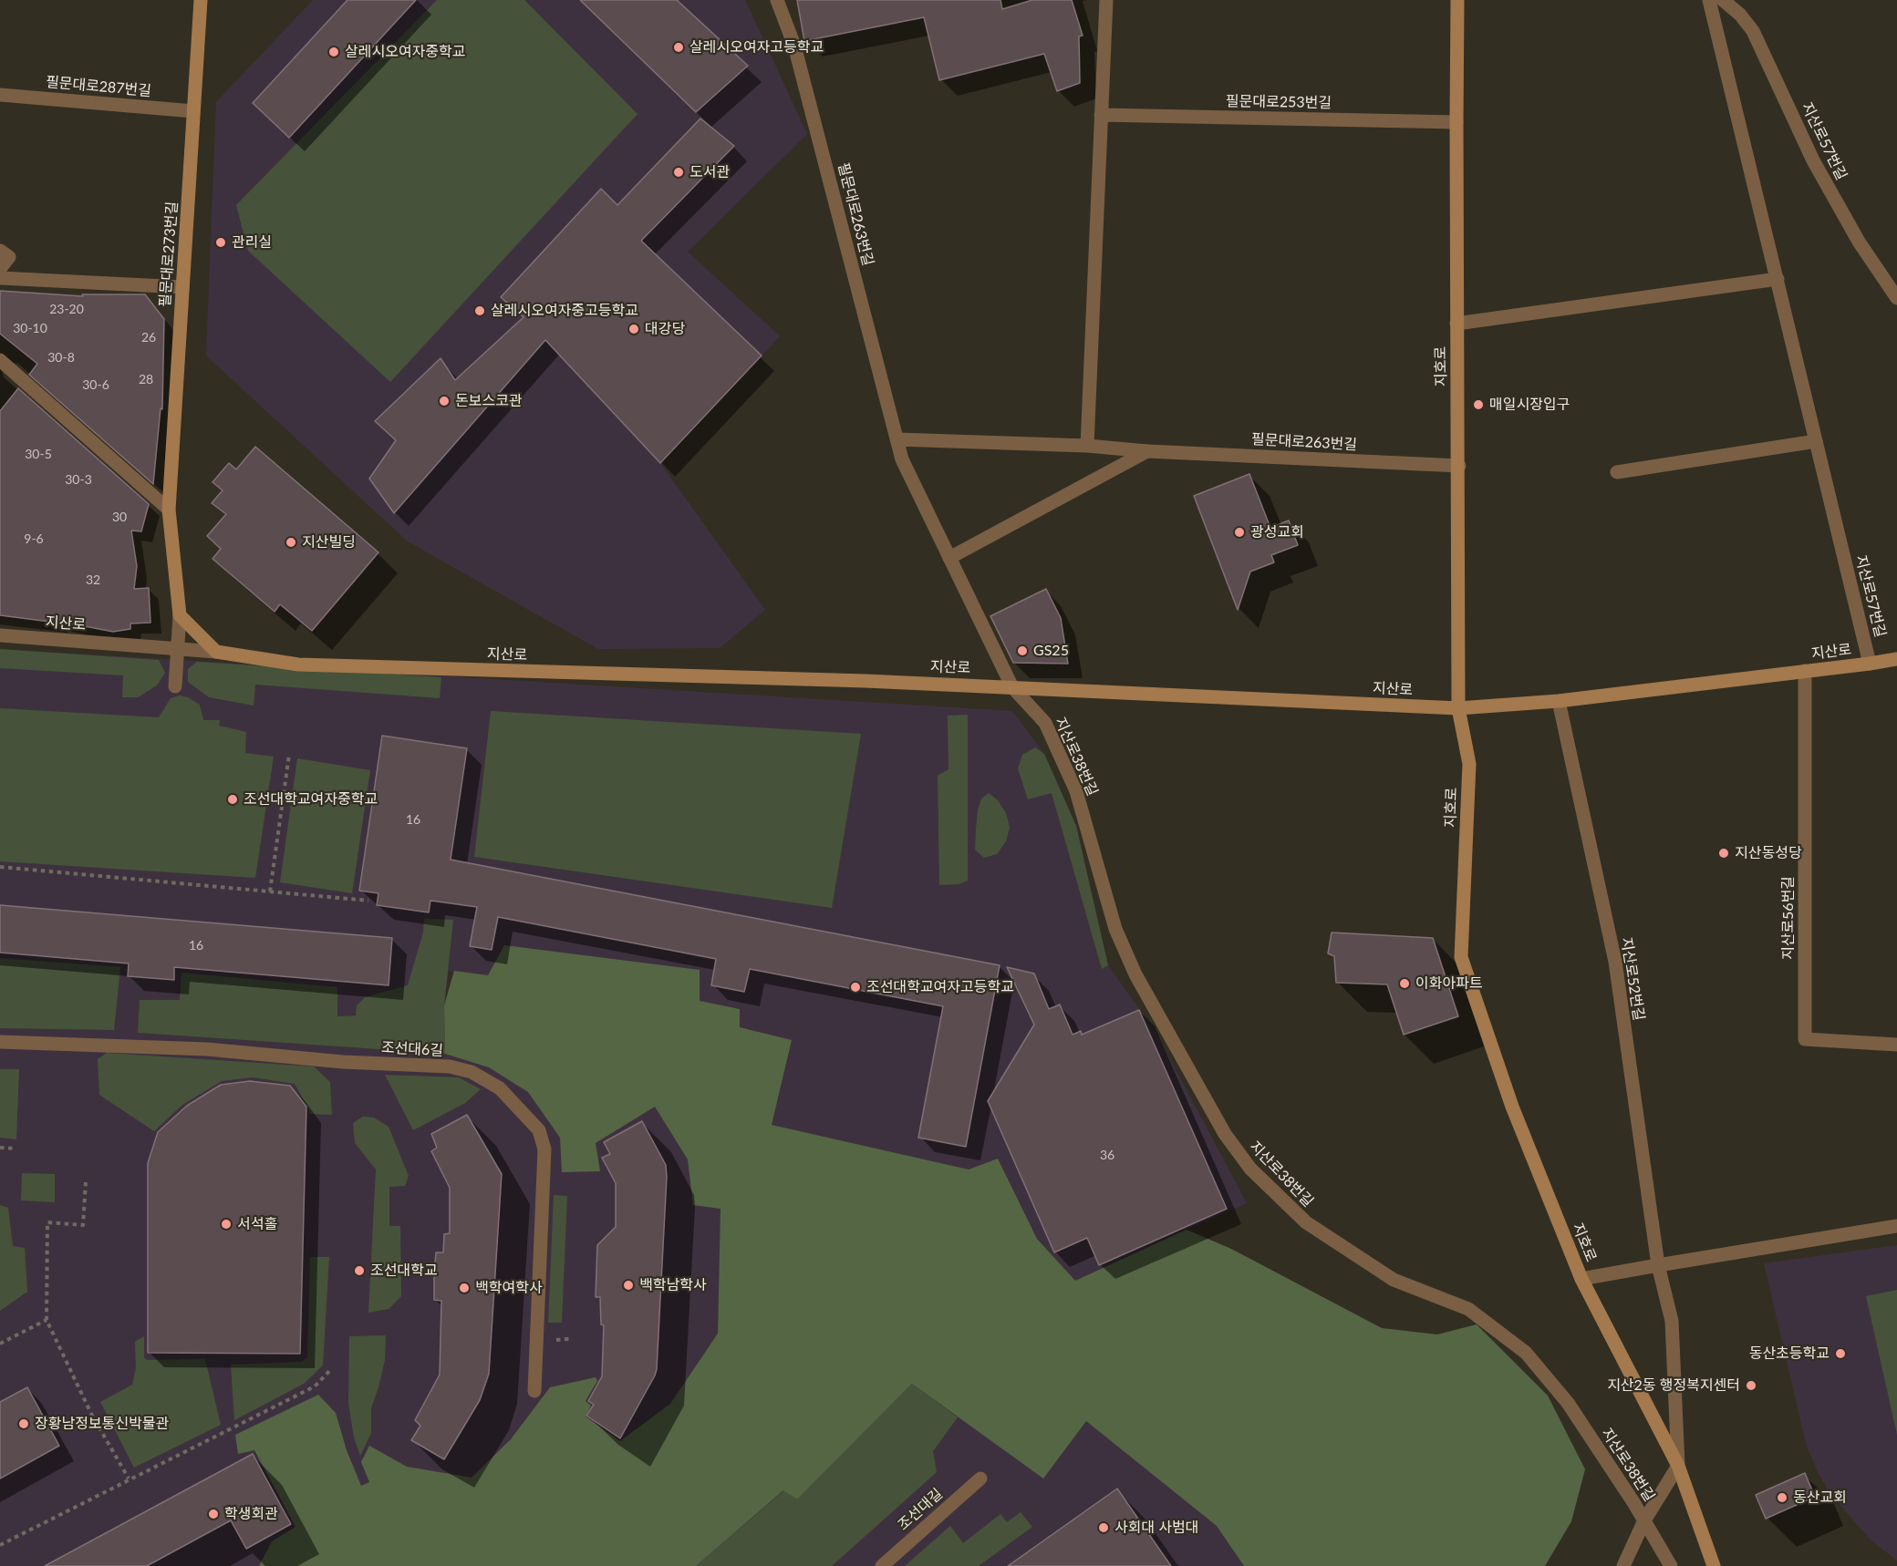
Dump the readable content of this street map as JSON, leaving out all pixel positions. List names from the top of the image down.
{
  "streets": {
    "street": [
      "필문대로287번길",
      "필문대로253번길",
      "지산로57번길",
      "필문대로263번길",
      "필문대로273번길",
      "지호로",
      "지산로",
      "지산로38번길",
      "지산로56번길",
      "지산로52번길",
      "조선대6길",
      "조선대길"
    ]
  },
  "crossings": [
    ["필문대로287번길", "필문대로273번길"],
    ["필문대로253번길", "지호로"],
    ["지산로57번길", "지산로"],
    ["필문대로263번길", "지호로"],
    ["필문대로263번길", "지산로"],
    ["필문대로263번길", "지산로38번길"],
    ["지호로", "지산로"],
    ["지호로", "지산로52번길"],
    ["지산로", "지산로38번길"],
    ["지산로", "지산로56번길"],
    ["지산로", "지산로52번길"]
  ],
  "places": [
    "살레시오여자고등학교",
    "살레시오여자중학교",
    "도서관",
    "관리실",
    "살레시오여자중고등학교",
    "대강당",
    "돈보스코관",
    "매일시장입구",
    "광성교회",
    "지산빌딩",
    "GS25",
    "조선대학교여자중학교",
    "지산동성당",
    "이화아파트",
    "조선대학교여자고등학교",
    "서석홀",
    "조선대학교",
    "백학남학사",
    "백학여학사",
    "동산초등학교",
    "지산2동 행정복지센터",
    "장황남정보통신박물관",
    "동산교회",
    "학생회관",
    "사회대 사범대"
  ],
  "house_numbers": [
    "23-20",
    "30-10",
    "26",
    "30-8",
    "28",
    "30-6",
    "30-5",
    "30-3",
    "30",
    "9-6",
    "32",
    "16",
    "16",
    "36"
  ]
}
